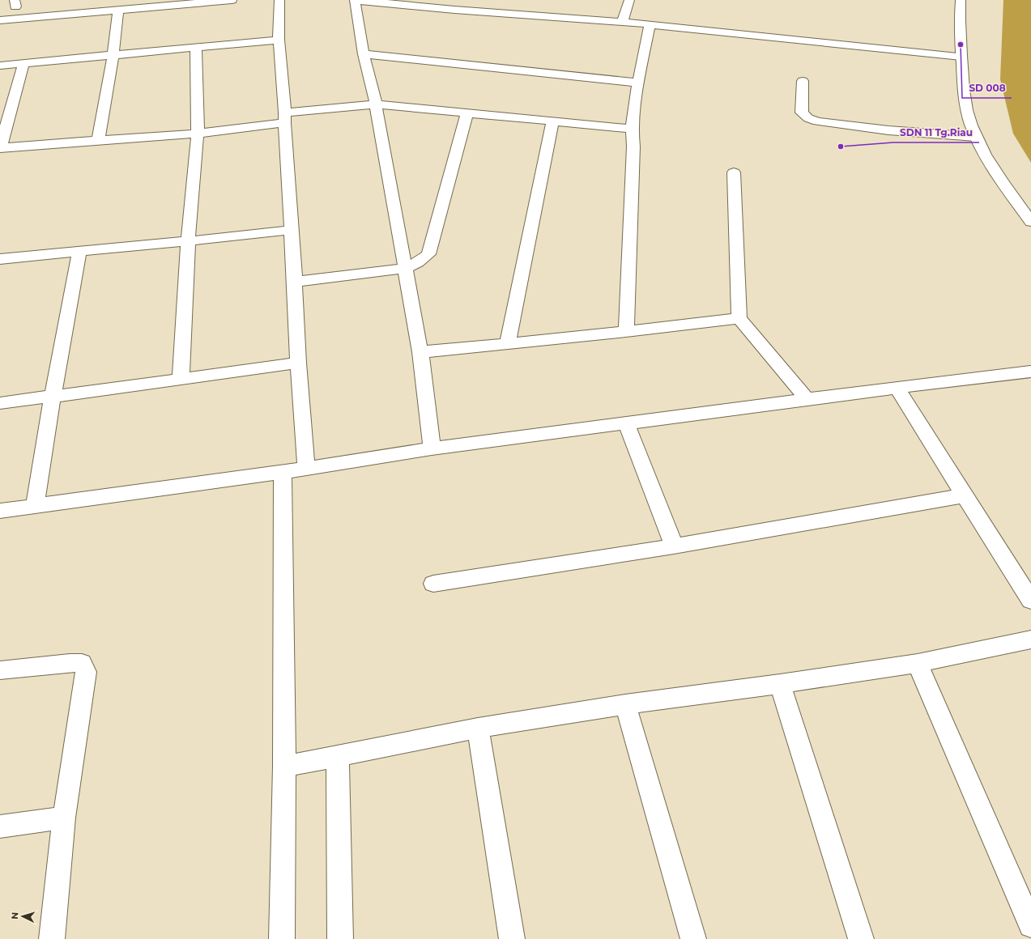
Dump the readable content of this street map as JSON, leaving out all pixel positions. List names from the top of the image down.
{
  "places": ["SD 008", "SDN 11 Tg.Riau"],
  "north": "left"
}
